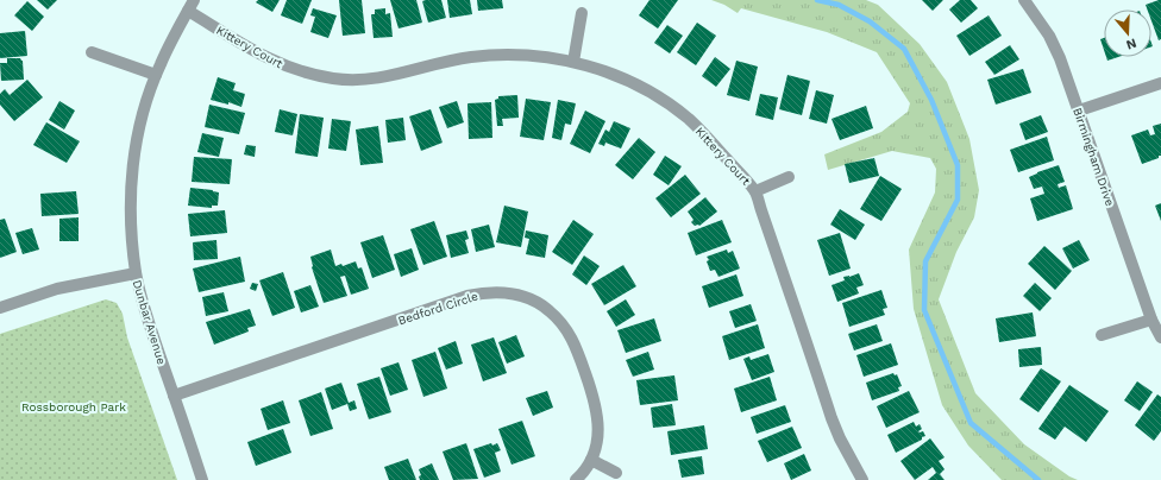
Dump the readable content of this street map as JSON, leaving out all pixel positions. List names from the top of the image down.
{
  "streets": {
    "street": [
      "Kittery Court",
      "Birmingham Drive",
      "Bedford Circle",
      "Dunbar Avenue"
    ]
  },
  "crossings": [
    ["Kittery Court", "Dunbar Avenue"],
    ["Bedford Circle", "Dunbar Avenue"]
  ],
  "parks": ["Rossborough Park"],
  "north": "bottom"
}
